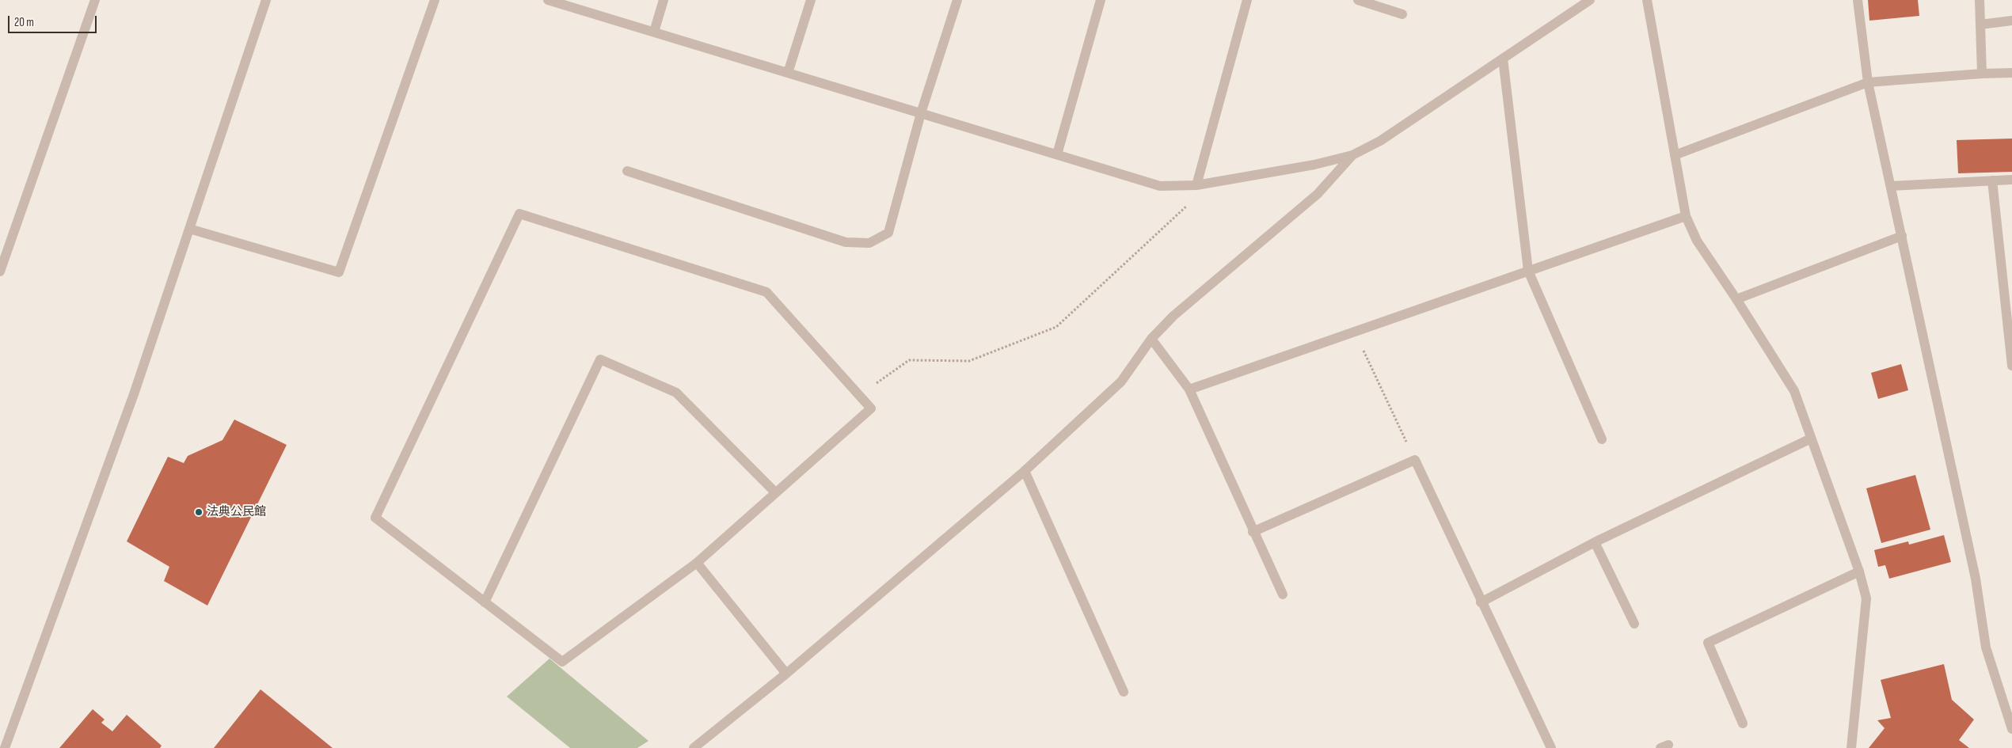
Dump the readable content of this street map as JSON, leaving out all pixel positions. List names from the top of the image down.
{
  "places": ["法典公民館"],
  "scale_bar": "20 m"
}
